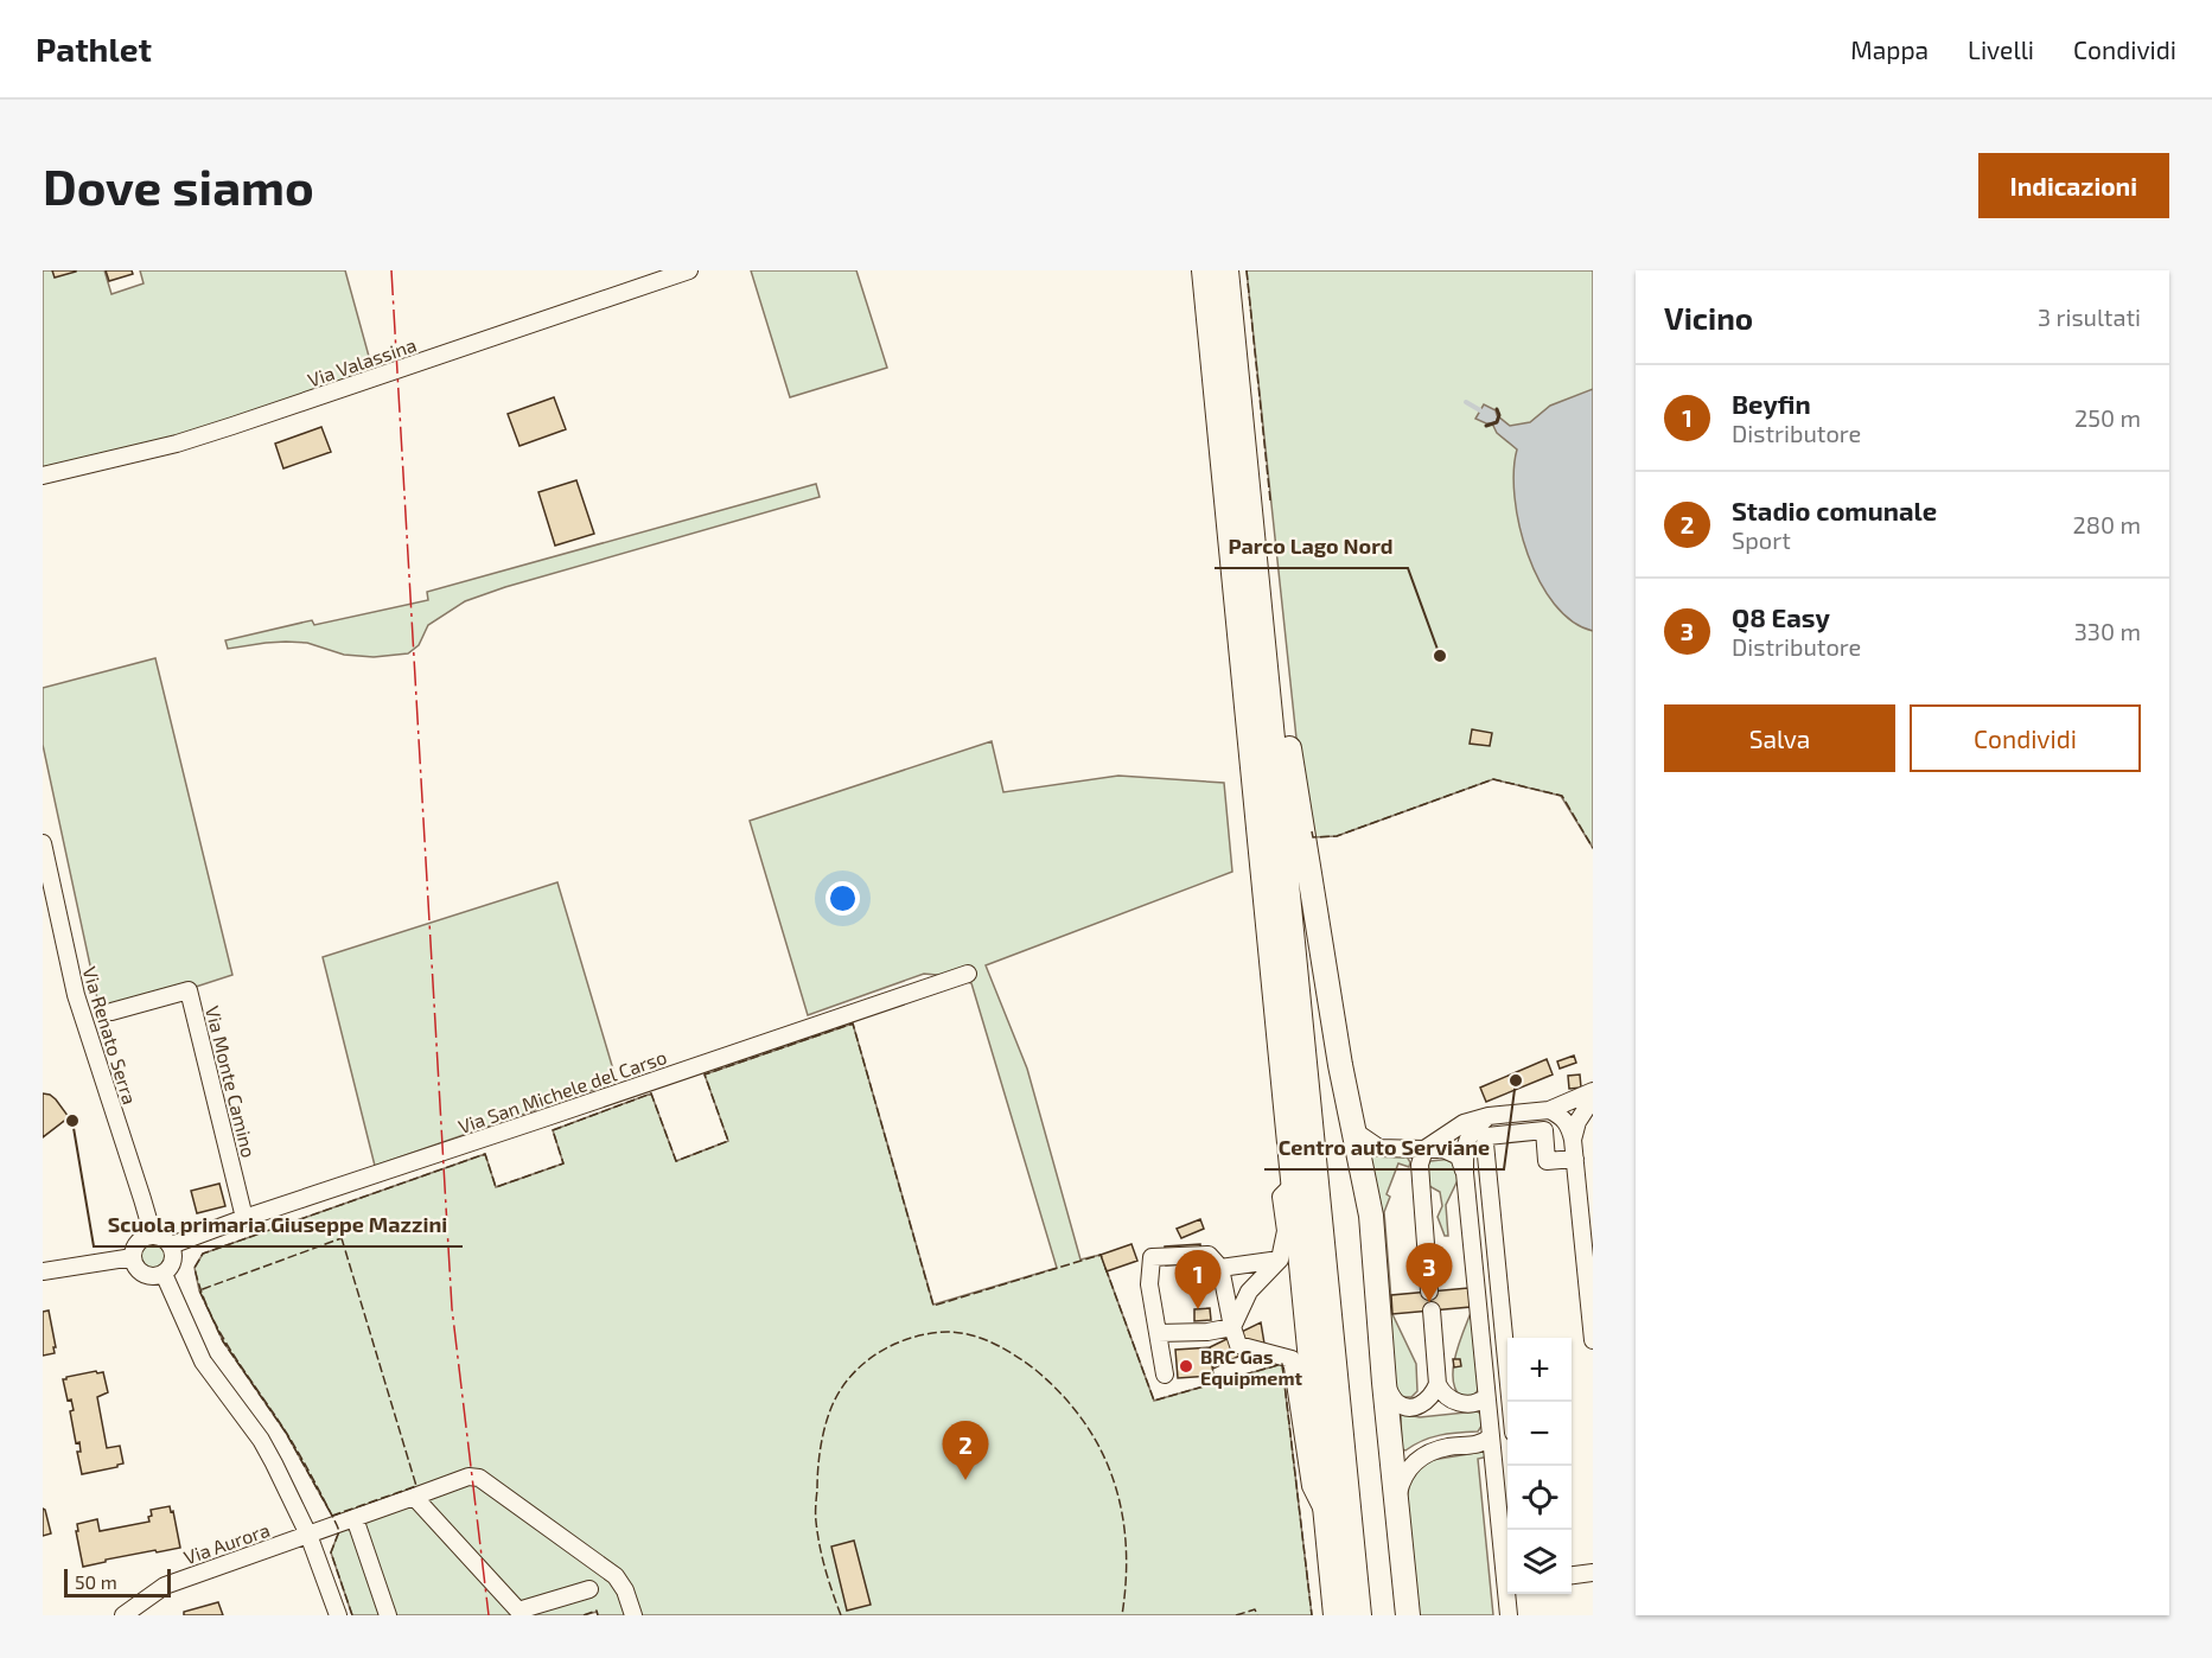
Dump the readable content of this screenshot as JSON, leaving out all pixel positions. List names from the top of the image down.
{
  "streets": {
    "street": [
      "Via Valassina",
      "Via Renato Serra",
      "Via Monte Camino",
      "Via San Michele del Carso",
      "Via Aurora"
    ]
  },
  "crossings": [
    ["Via Renato Serra", "Via San Michele del Carso"],
    ["Via Monte Camino", "Via San Michele del Carso"]
  ],
  "places": [
    "Parco Lago Nord",
    "Centro auto Serviane",
    "Scuola primaria Giuseppe Mazzini",
    "BRC Gas Equipmemt"
  ],
  "scale_bar": "50 m",
  "page": {
    "header": "Pathlet",
    "nav": ["Mappa", "Livelli", "Condividi"],
    "buttons": [
      "Indicazioni",
      ["Salva", "Condividi"]
    ],
    "title": "Dove siamo",
    "heading": ["Vicino", "3 risultati"],
    "list": [
      {
        "mark": "1",
        "name": "Beyfin",
        "note": "Distributore",
        "value": "250 m"
      },
      {
        "mark": "2",
        "name": "Stadio comunale",
        "note": "Sport",
        "value": "280 m"
      },
      {
        "mark": "3",
        "name": "Q8 Easy",
        "note": "Distributore",
        "value": "330 m"
      }
    ],
    "pins": ["3", "1", "2"],
    "map_buttons": ["+", "−"],
    "scale": "50 m"
  }
}
